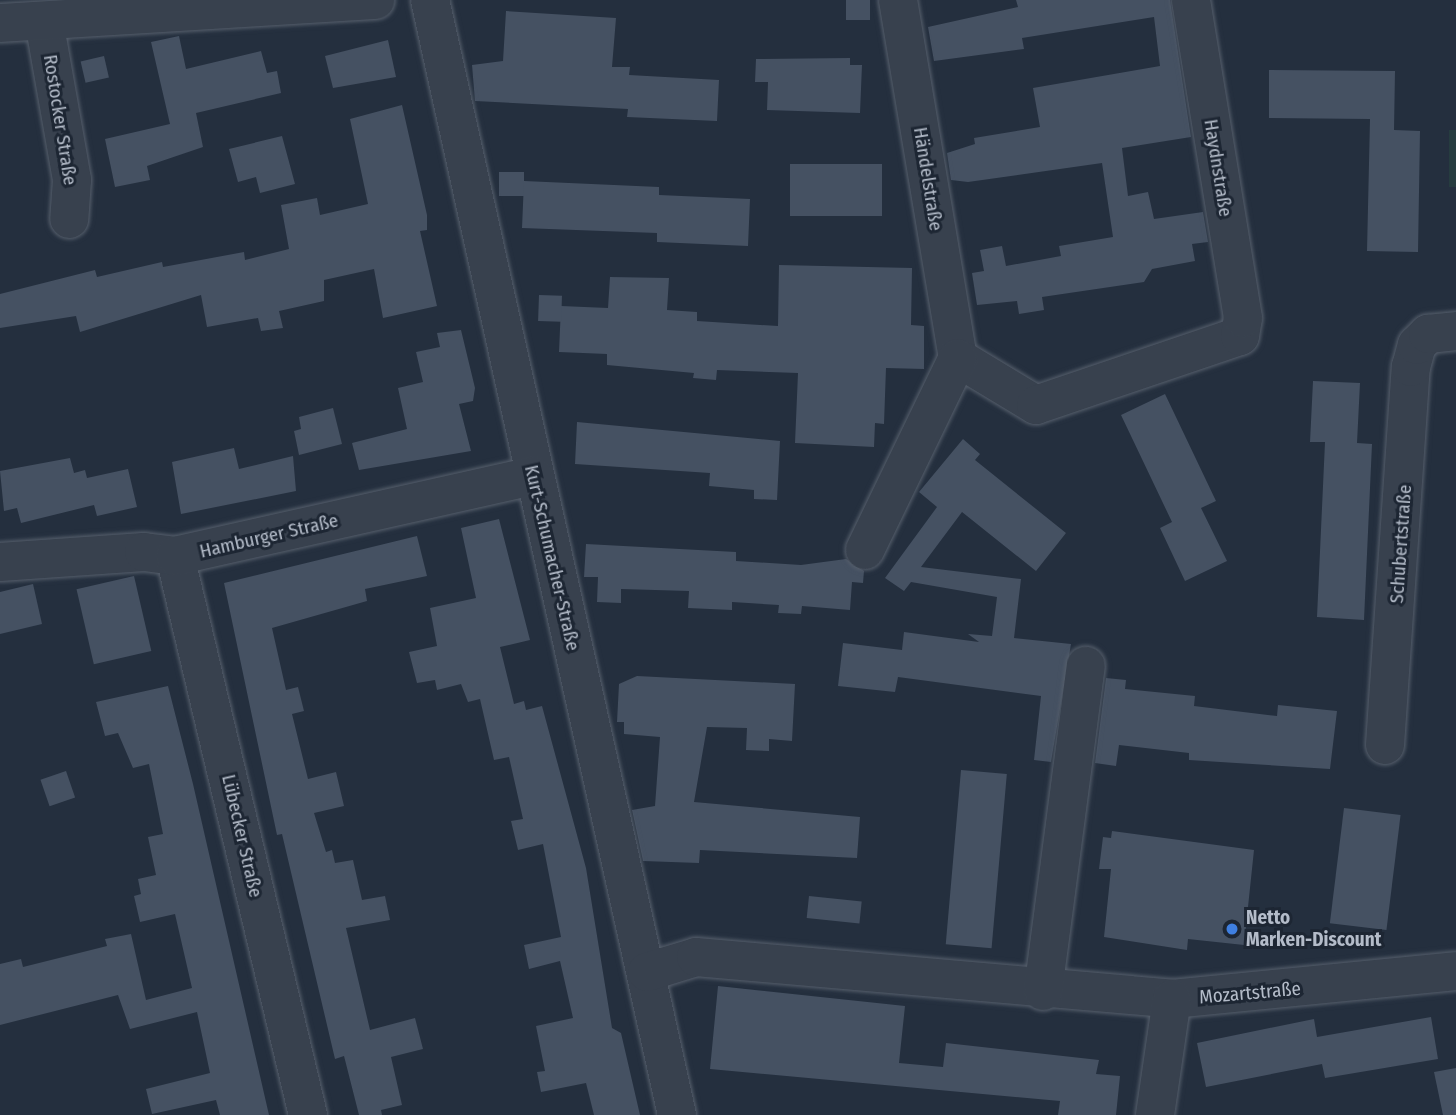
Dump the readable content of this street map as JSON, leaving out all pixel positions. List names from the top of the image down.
{
  "streets": {
    "street": [
      "Rostocker Straße",
      "Haydnstraße",
      "Händelstraße",
      "Hamburger Straße",
      "Schubertstraße",
      "Kurt-Schumacher-Straße",
      "Lübecker Straße",
      "Mozartstraße"
    ]
  },
  "crossings": [
    ["Haydnstraße", "Händelstraße"],
    ["Hamburger Straße", "Kurt-Schumacher-Straße"],
    ["Hamburger Straße", "Lübecker Straße"],
    ["Kurt-Schumacher-Straße", "Mozartstraße"]
  ],
  "places": ["Netto Marken-Discount"]
}
